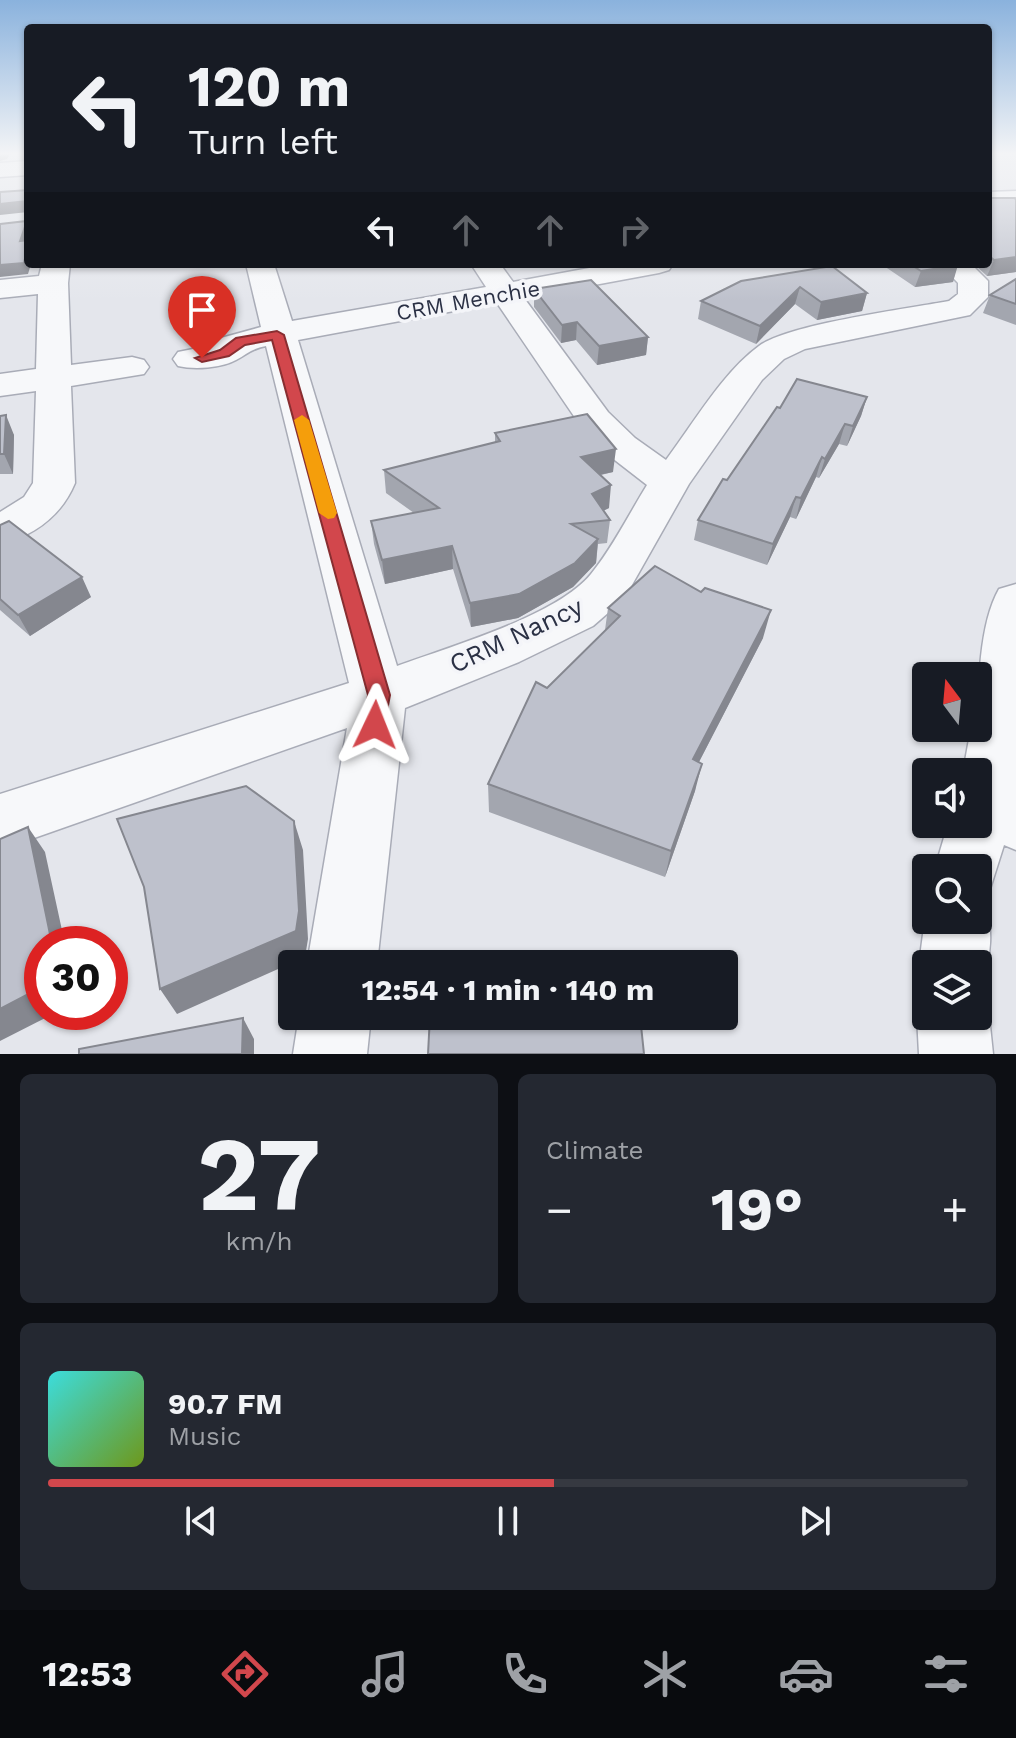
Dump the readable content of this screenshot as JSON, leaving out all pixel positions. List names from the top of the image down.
{
  "streets": {
    "street": ["CRM Menchie", "CRM Nancy"]
  },
  "north": "top",
  "page": {
    "turn": ["120 m", "Turn left"],
    "limit": "30",
    "trip": "12:54 · 1 min · 140 m",
    "tile": [
      ["27", "km/h"],
      "Climate"
    ],
    "heat": ["−", "19°", "+"],
    "song": ["90.7 FM", "Music"],
    "tabs": "12:53"
  }
}
